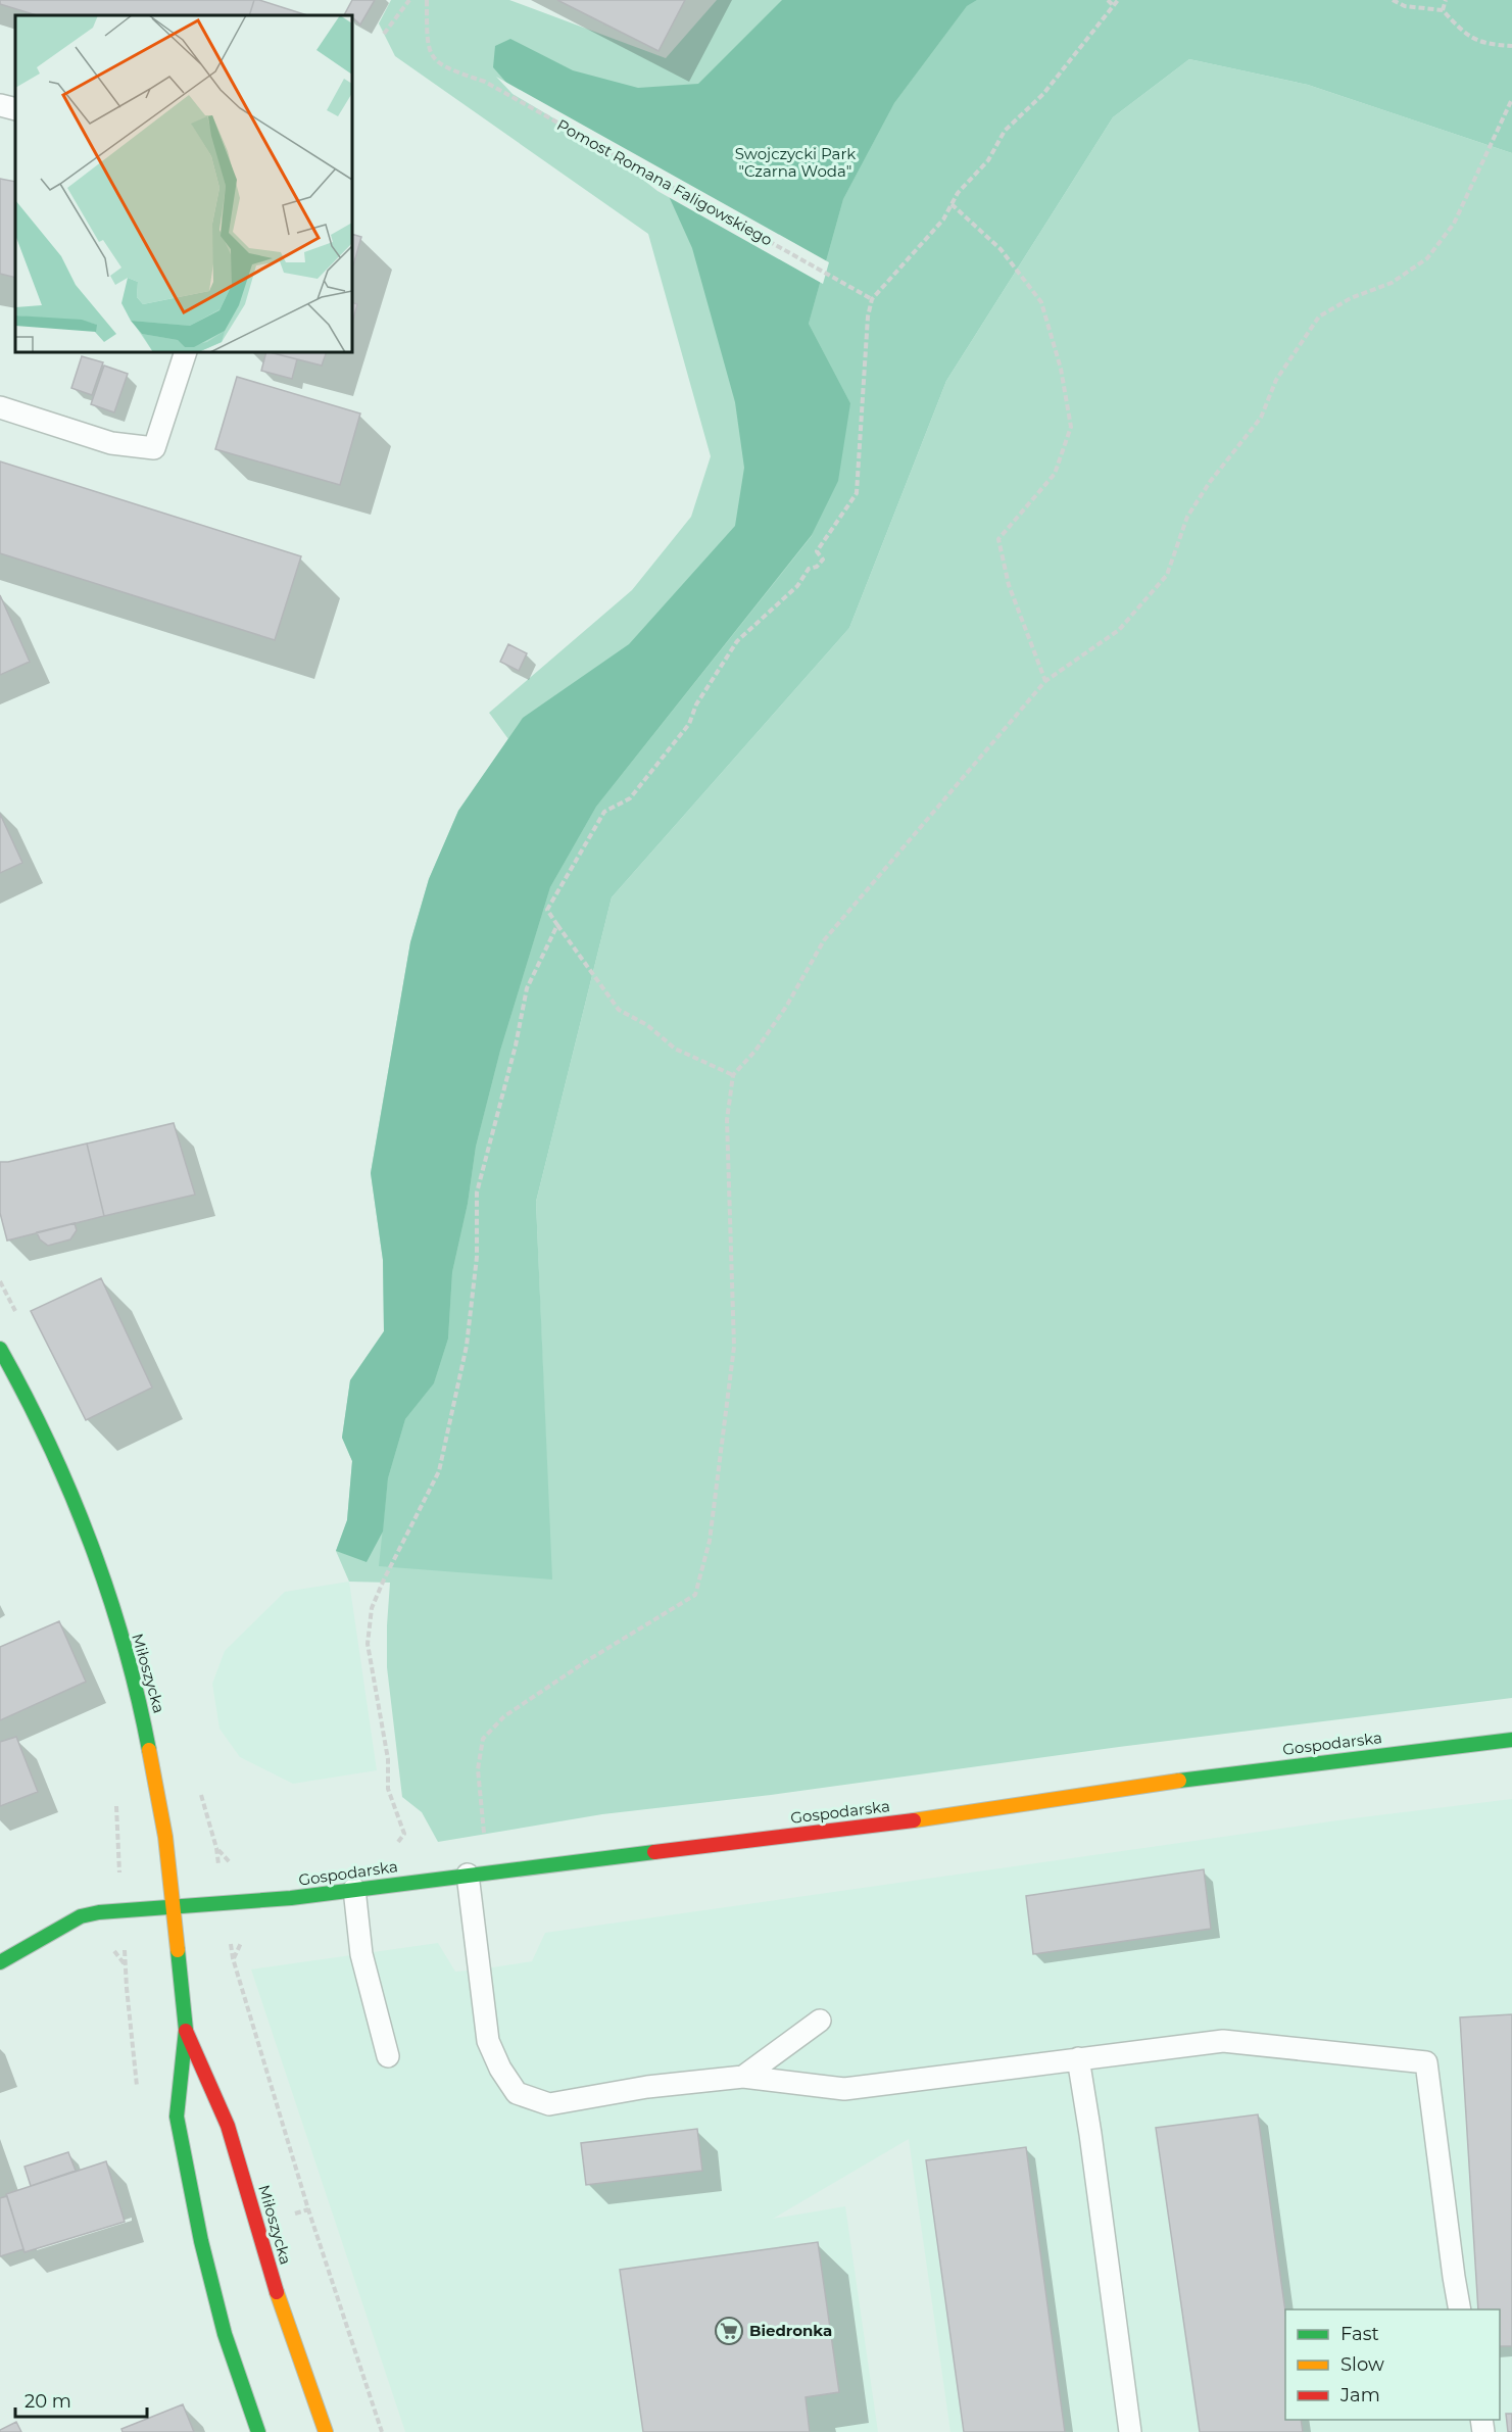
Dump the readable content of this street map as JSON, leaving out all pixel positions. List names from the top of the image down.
{
  "streets": {
    "street": ["Miłoszycka", "Gospodarska"],
    "path": ["Pomost Romana Faligowskiego"]
  },
  "crossings": [
    ["Miłoszycka", "Gospodarska"]
  ],
  "parks": ["Swojczycki Park \"Czarna Woda\""],
  "places": {
    "supermarket": ["Biedronka"]
  },
  "legend": ["Fast", "Slow", "Jam"],
  "scale_bar": "20 m"
}
